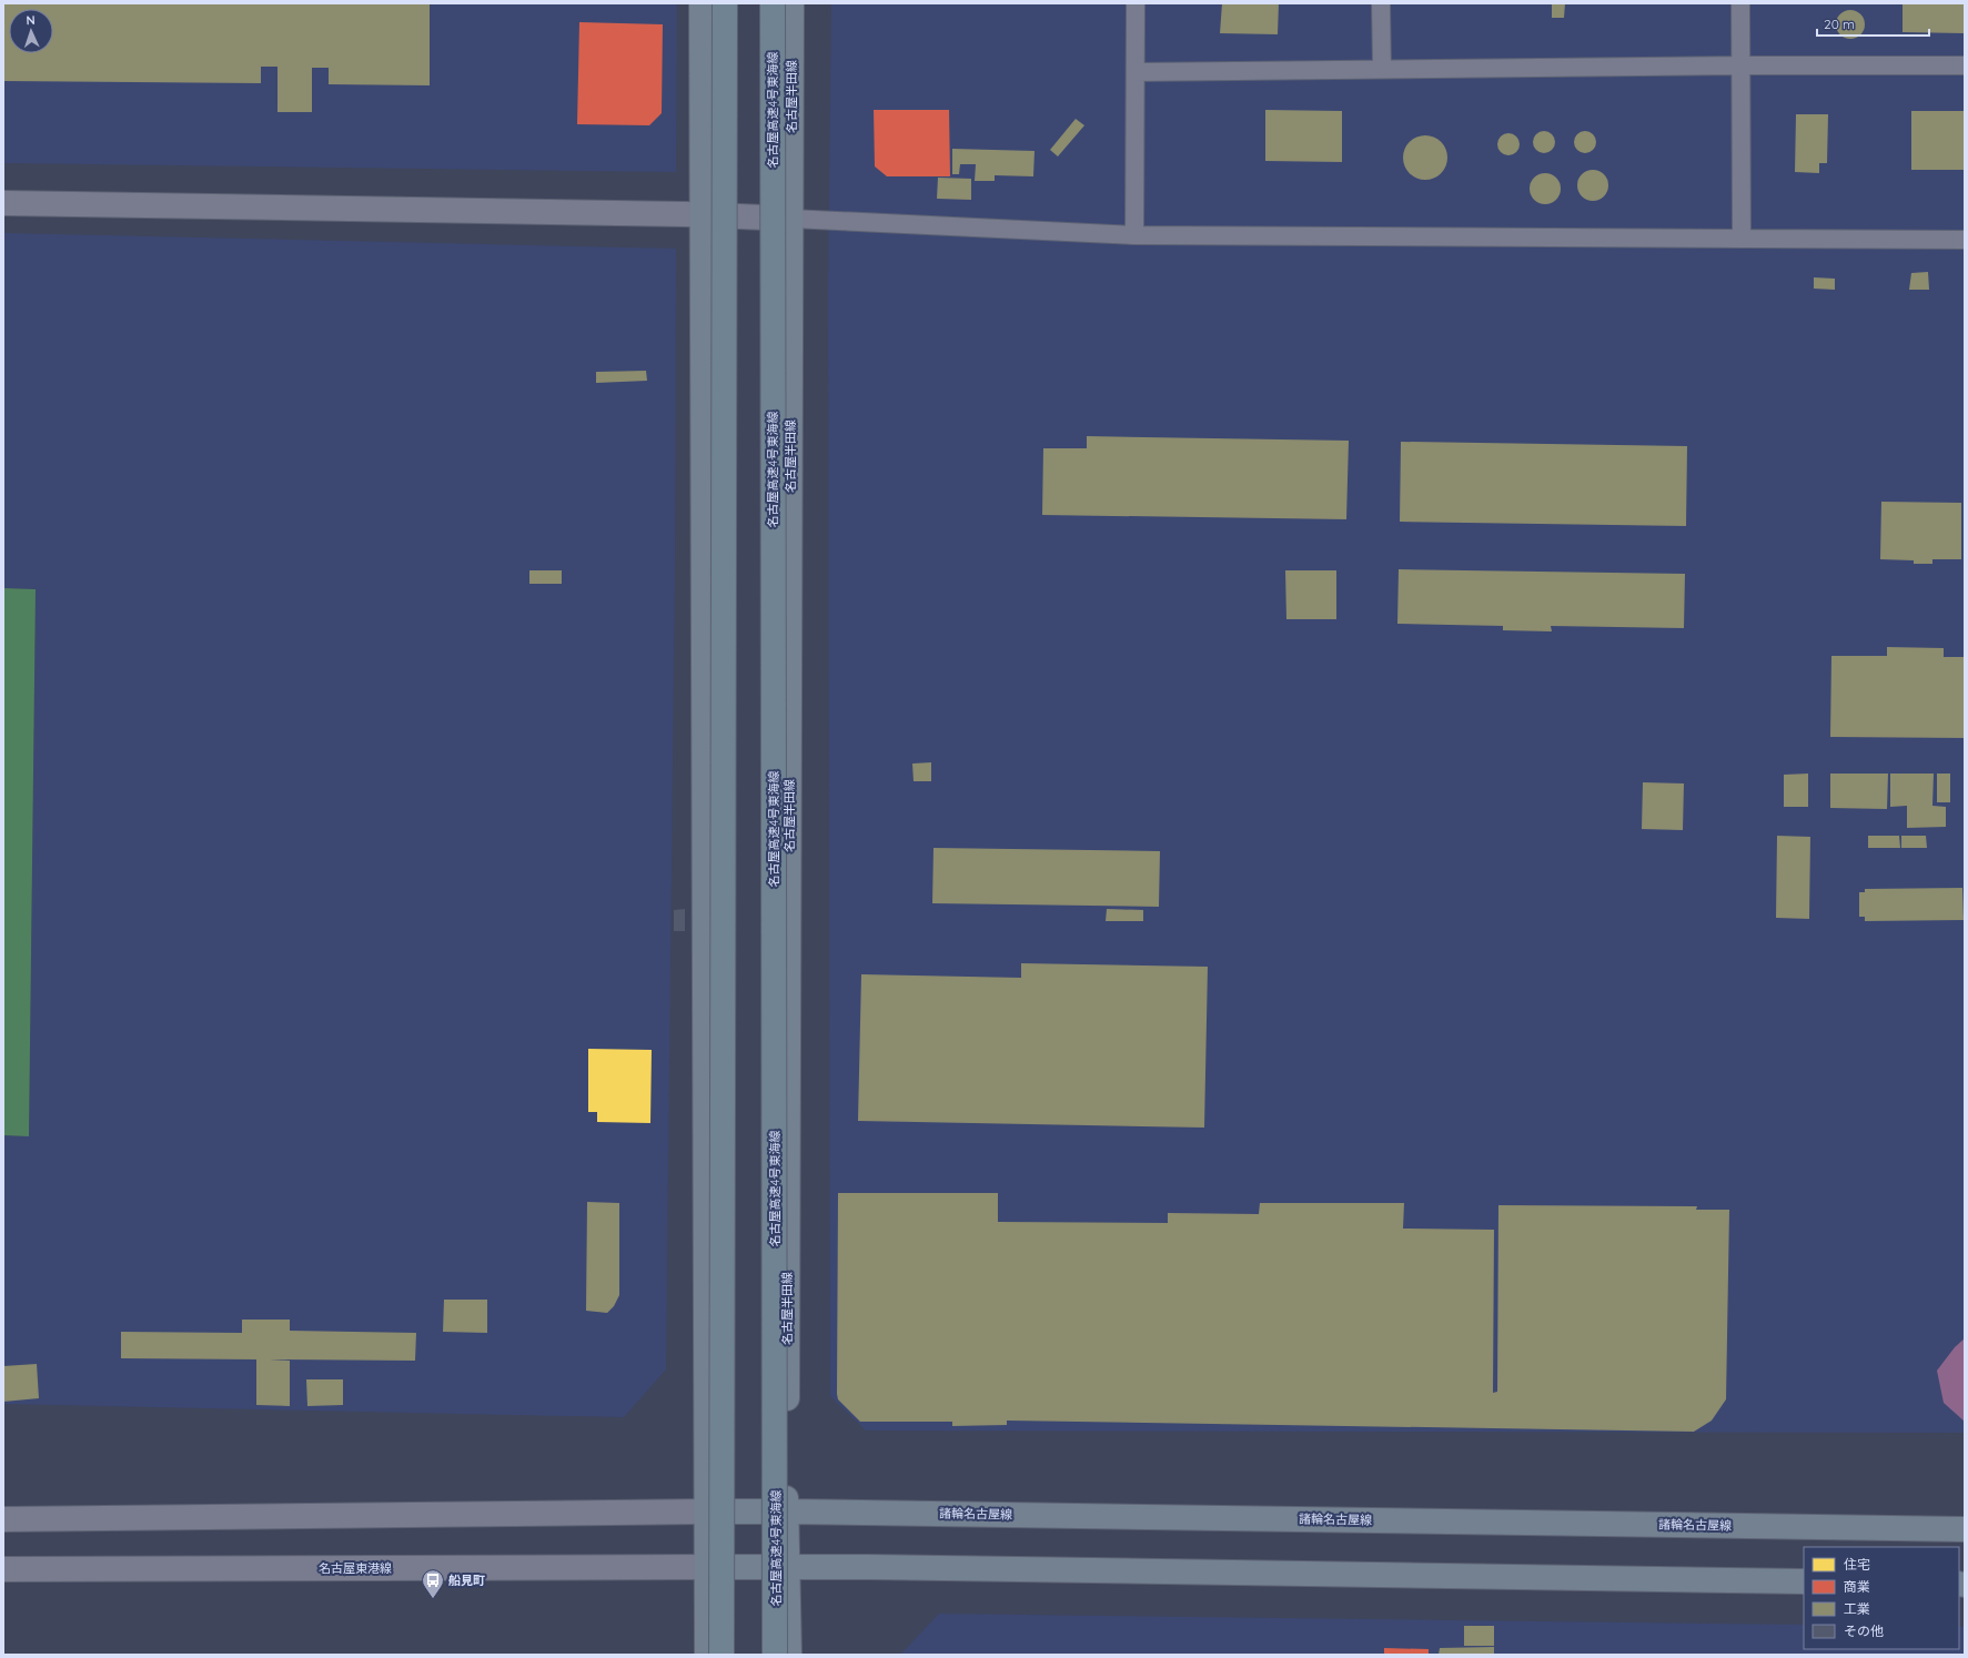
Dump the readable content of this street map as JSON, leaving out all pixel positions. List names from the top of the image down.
{
  "streets": {
    "highway": ["名古屋高速4号東海線"],
    "main road": ["名古屋半田線", "諸輪名古屋線", "名古屋東港線"]
  },
  "crossings": [
    ["名古屋半田線", "諸輪名古屋線"]
  ],
  "places": {
    "bus stop": ["船見町"]
  },
  "legend": [
    "住宅",
    "商業",
    "工業",
    "その他"
  ],
  "scale_bar": "20 m",
  "north": "top"
}
